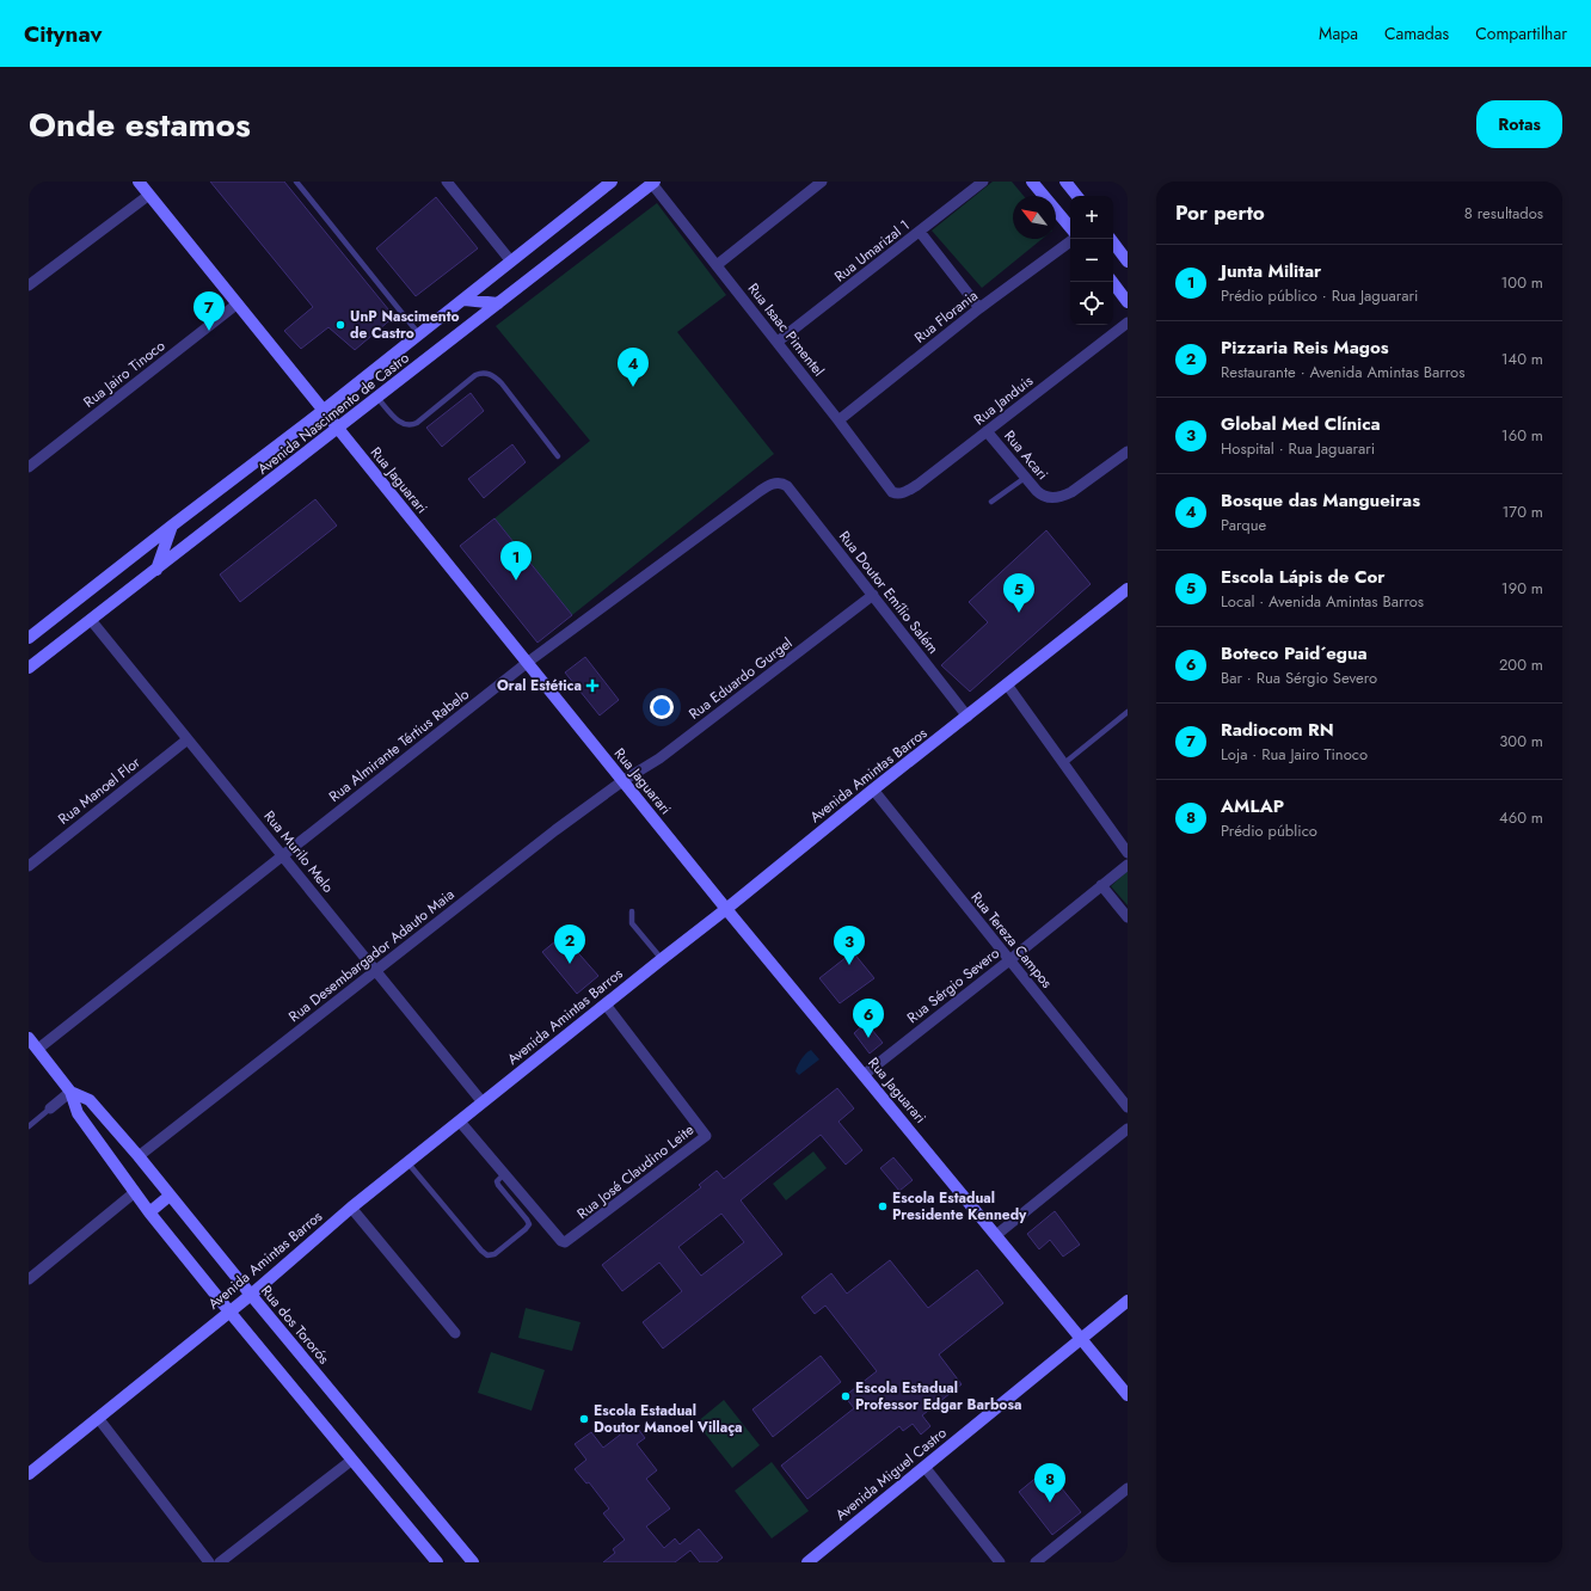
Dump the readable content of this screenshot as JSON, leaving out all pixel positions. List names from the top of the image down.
{
  "streets": {
    "main road": [
      "Avenida Nascimento de Castro",
      "Rua Jaguarari",
      "Avenida Amintas Barros",
      "Rua dos Tororós",
      "Avenida Miguel Castro"
    ],
    "street": [
      "Rua Umarizal 1",
      "Rua Florania",
      "Rua Isaac Pimentel",
      "Rua Jairo Tinoco",
      "Rua Janduis",
      "Rua Acari",
      "Rua Doutor Emílio Salém",
      "Rua Eduardo Gurgel",
      "Rua Almirante Tértius Rabelo",
      "Rua Manoel Flor",
      "Rua Murilo Melo",
      "Rua Tereza Campos",
      "Rua Desembargador Adauto Maia",
      "Rua Sérgio Severo",
      "Rua José Claudino Leite"
    ]
  },
  "crossings": [
    ["Rua Umarizal 1", "Rua Isaac Pimentel"],
    ["Rua Florania", "Rua Isaac Pimentel"],
    ["Rua Isaac Pimentel", "Rua Janduis"],
    ["Rua Isaac Pimentel", "Avenida Nascimento de Castro"],
    ["Rua Jairo Tinoco", "Rua Jaguarari"],
    ["Rua Janduis", "Rua Acari"],
    ["Avenida Nascimento de Castro", "Rua Jaguarari"],
    ["Avenida Nascimento de Castro", "Rua Murilo Melo"],
    ["Rua Jaguarari", "Rua Eduardo Gurgel"],
    ["Rua Jaguarari", "Rua Almirante Tértius Rabelo"],
    ["Rua Jaguarari", "Avenida Amintas Barros"],
    ["Rua Jaguarari", "Rua Desembargador Adauto Maia"],
    ["Rua Jaguarari", "Rua Sérgio Severo"],
    ["Rua Jaguarari", "Avenida Miguel Castro"],
    ["Rua Doutor Emílio Salém", "Rua Eduardo Gurgel"],
    ["Rua Doutor Emílio Salém", "Rua Almirante Tértius Rabelo"],
    ["Rua Doutor Emílio Salém", "Avenida Amintas Barros"],
    ["Rua Eduardo Gurgel", "Rua Desembargador Adauto Maia"],
    ["Rua Almirante Tértius Rabelo", "Rua Murilo Melo"],
    ["Rua Almirante Tértius Rabelo", "Rua dos Tororós"],
    ["Avenida Amintas Barros", "Rua Murilo Melo"],
    ["Avenida Amintas Barros", "Rua Tereza Campos"],
    ["Avenida Amintas Barros", "Rua José Claudino Leite"],
    ["Avenida Amintas Barros", "Rua dos Tororós"],
    ["Rua Manoel Flor", "Rua Murilo Melo"],
    ["Rua Murilo Melo", "Rua Desembargador Adauto Maia"],
    ["Rua Tereza Campos", "Rua Sérgio Severo"],
    ["Rua Desembargador Adauto Maia", "Rua dos Tororós"]
  ],
  "places": {
    "other": [
      "UnP Nascimento de Castro",
      "Escola Estadual Presidente Kennedy",
      "Escola Estadual Professor Edgar Barbosa",
      "Escola Estadual Doutor Manoel Villaça"
    ],
    "health": ["Oral Estética"]
  },
  "north": "top left",
  "page": {
    "header": "Citynav",
    "nav": ["Mapa", "Camadas", "Compartilhar"],
    "title": "Onde estamos",
    "buttons": "Rotas",
    "heading": ["Por perto", "8 resultados"],
    "map_buttons": ["+", "−"],
    "list": [
      {
        "mark": "1",
        "name": "Junta Militar",
        "note": "Prédio público · Rua Jaguarari",
        "value": "100 m"
      },
      {
        "mark": "2",
        "name": "Pizzaria Reis Magos",
        "note": "Restaurante · Avenida Amintas Barros",
        "value": "140 m"
      },
      {
        "mark": "3",
        "name": "Global Med Clínica",
        "note": "Hospital · Rua Jaguarari",
        "value": "160 m"
      },
      {
        "mark": "4",
        "name": "Bosque das Mangueiras",
        "note": "Parque",
        "value": "170 m"
      },
      {
        "mark": "5",
        "name": "Escola Lápis de Cor",
        "note": "Local · Avenida Amintas Barros",
        "value": "190 m"
      },
      {
        "mark": "6",
        "name": "Boteco Paid´egua",
        "note": "Bar · Rua Sérgio Severo",
        "value": "200 m"
      },
      {
        "mark": "7",
        "name": "Radiocom RN",
        "note": "Loja · Rua Jairo Tinoco",
        "value": "300 m"
      },
      {
        "mark": "8",
        "name": "AMLAP",
        "note": "Prédio público",
        "value": "460 m"
      }
    ],
    "pins": [
      "7",
      "4",
      "1",
      "5",
      "2",
      "3",
      "6",
      "8"
    ]
  }
}
